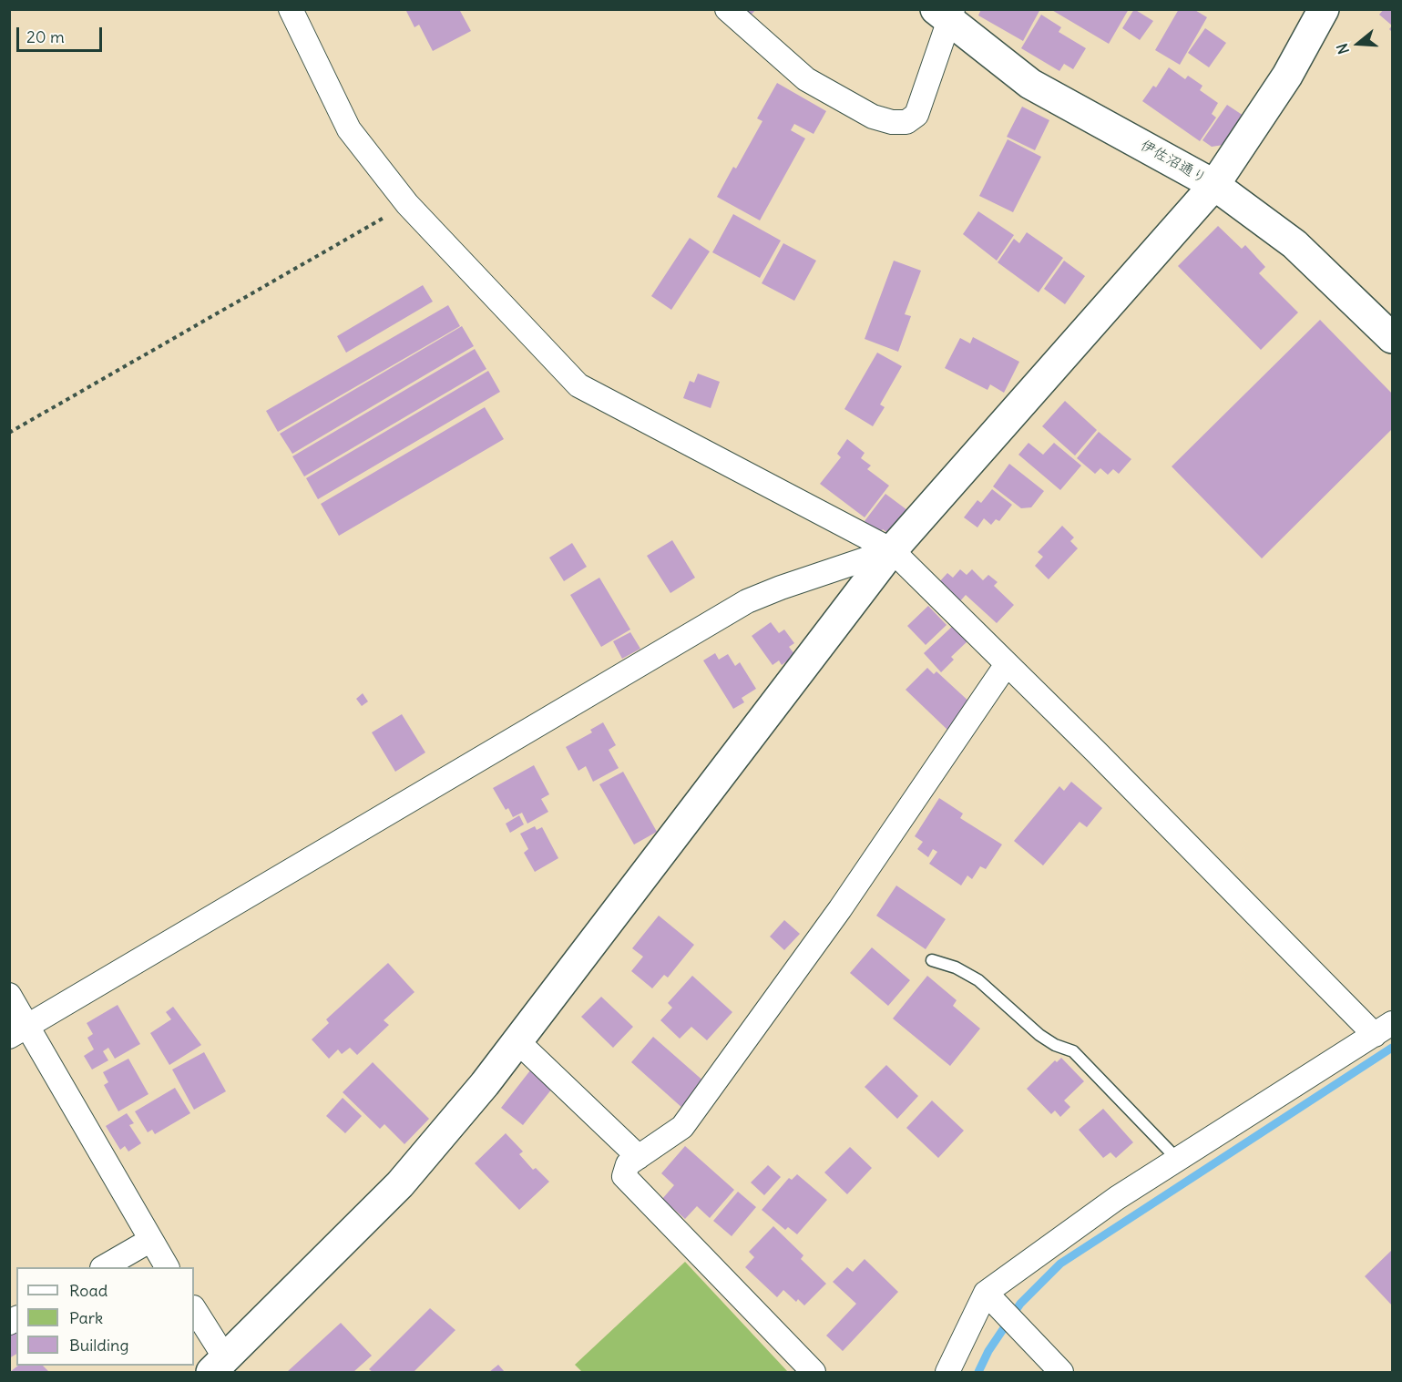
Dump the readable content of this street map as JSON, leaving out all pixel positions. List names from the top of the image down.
{
  "streets": {
    "street": ["伊佐沼通り"]
  },
  "legend": ["Road", "Park", "Building"],
  "scale_bar": "20 m",
  "north": "left"
}
